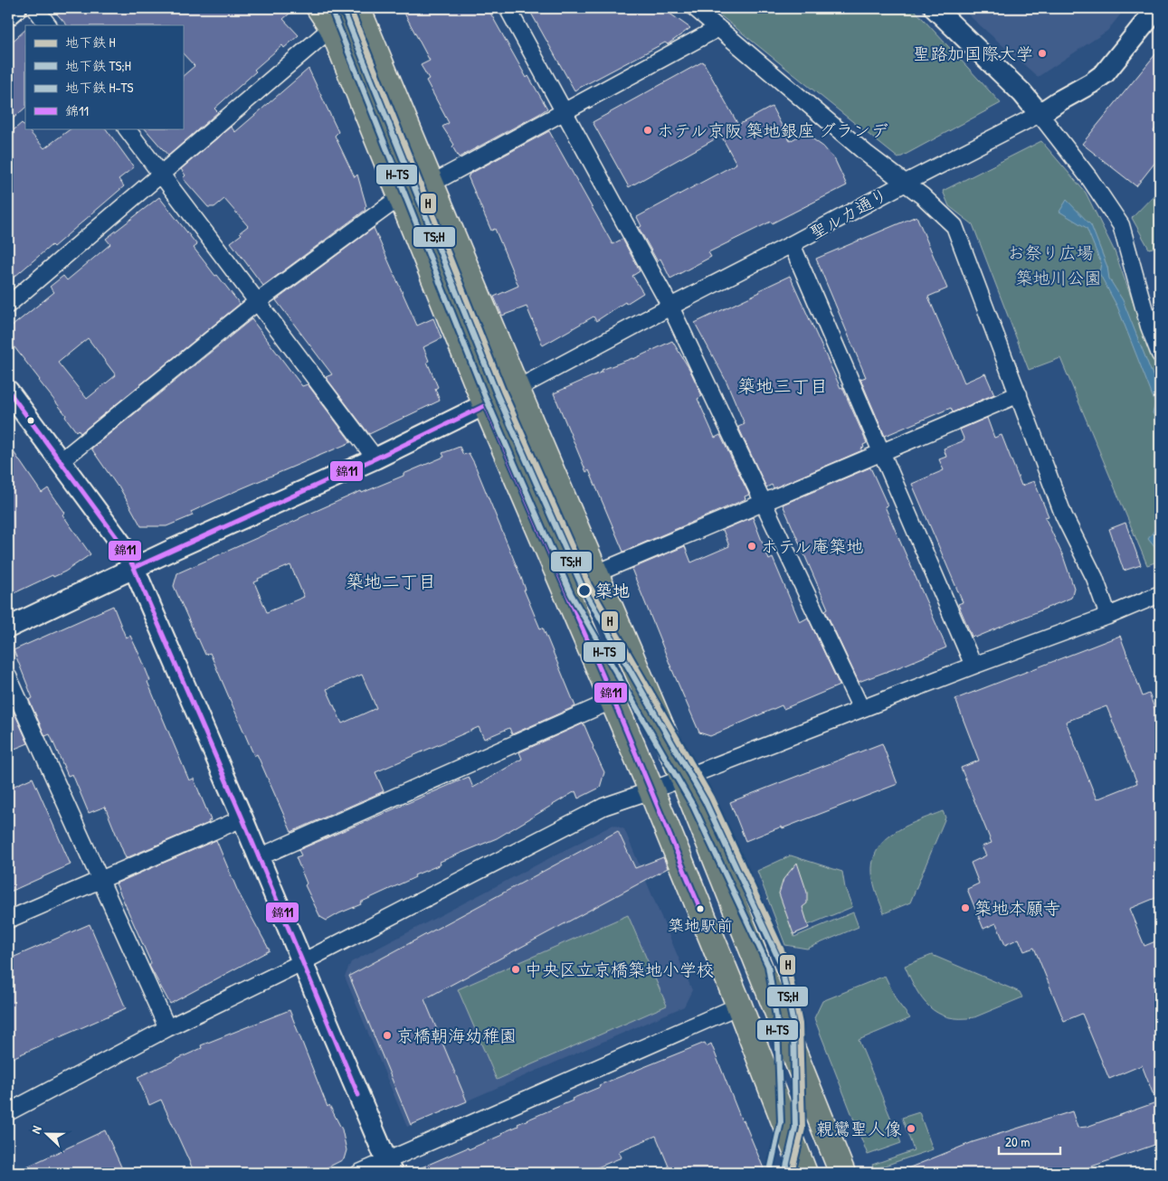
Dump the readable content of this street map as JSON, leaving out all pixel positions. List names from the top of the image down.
{
  "streets": {
    "street": ["聖ルカ通り"]
  },
  "districts": ["築地三丁目", "築地二丁目"],
  "parks": ["お祭り広場", "築地川公園"],
  "places": [
    "聖路加国際大学",
    "ホテル京阪 築地銀座 グランデ",
    "ホテル庵築地",
    "築地",
    "築地本願寺",
    "築地駅前",
    "中央区立京橋築地小学校",
    "京橋朝海幼稚園",
    "親鸞聖人像"
  ],
  "lines": [
    "metro line H",
    "metro line TS;H",
    "metro line H-TS",
    "transit line 錦11"
  ],
  "legend": [
    "地下鉄 H",
    "地下鉄 TS;H",
    "地下鉄 H-TS",
    "錦11"
  ],
  "scale_bar": "20 m",
  "north": "left"
}
